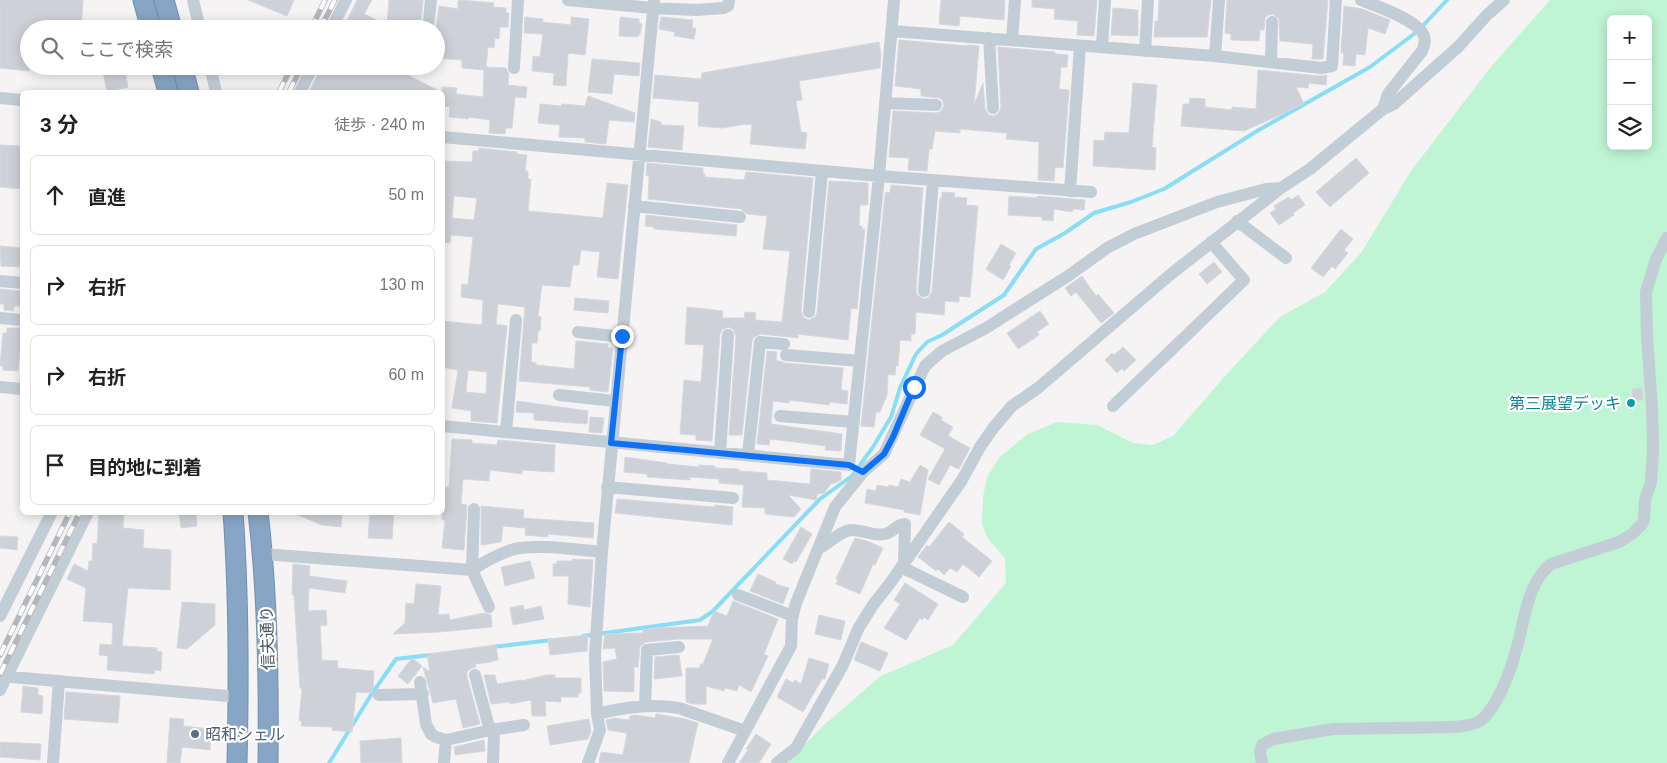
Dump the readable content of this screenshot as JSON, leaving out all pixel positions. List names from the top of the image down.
{
  "streets": {
    "highway": ["信夫通り"]
  },
  "places": ["第三展望デッキ", "昭和シェル"],
  "page": {
    "map_buttons": ["+", "−"],
    "search": "ここで検索",
    "heading": ["3 分", "徒歩 · 240 m"],
    "list": [
      ["直進", "50 m"],
      ["右折", "130 m"],
      ["右折", "60 m"],
      "目的地に到着"
    ]
  }
}
